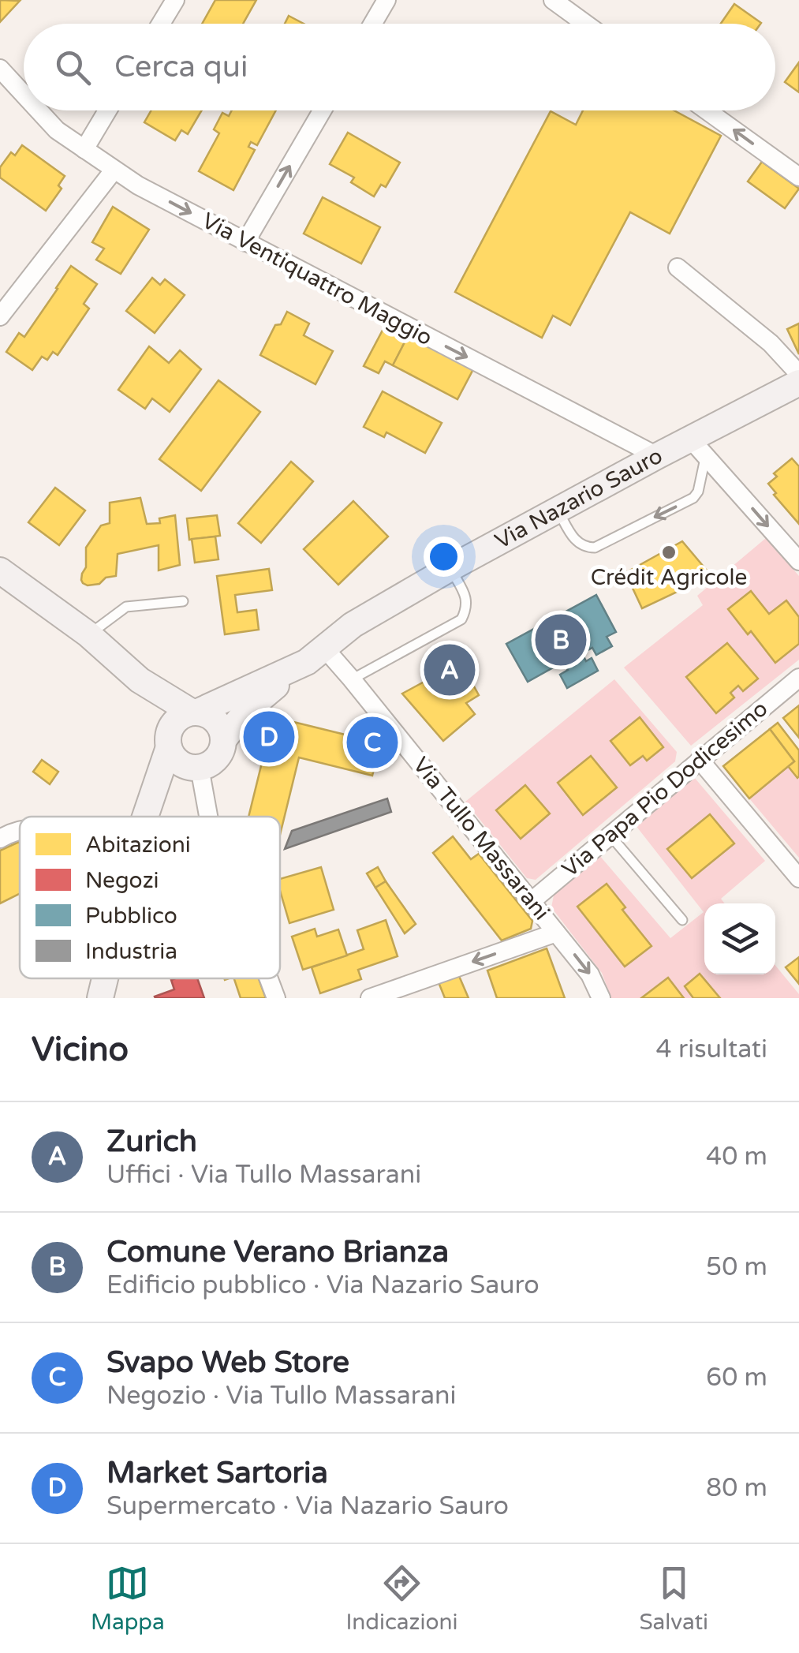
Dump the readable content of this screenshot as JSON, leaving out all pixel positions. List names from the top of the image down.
{
  "streets": {
    "main road": ["Via Nazario Sauro"],
    "street": ["Via Ventiquattro Maggio", "Via Papa Pio Dodicesimo", "Via Tullo Massarani"]
  },
  "crossings": [
    ["Via Ventiquattro Maggio", "Via Nazario Sauro"],
    ["Via Nazario Sauro", "Via Tullo Massarani"],
    ["Via Papa Pio Dodicesimo", "Via Tullo Massarani"]
  ],
  "one_way": ["Via Ventiquattro Maggio"],
  "places": ["Crédit Agricole"],
  "legend": [
    "Abitazioni",
    "Negozi",
    "Pubblico",
    "Industria"
  ],
  "page": {
    "search": "Cerca qui",
    "pins": [
      "B",
      "A",
      "D",
      "C"
    ],
    "heading": ["Vicino", "4 risultati"],
    "list": [
      {
        "mark": "A",
        "name": "Zurich",
        "note": "Uffici · Via Tullo Massarani",
        "value": "40 m"
      },
      {
        "mark": "B",
        "name": "Comune Verano Brianza",
        "note": "Edificio pubblico · Via Nazario Sauro",
        "value": "50 m"
      },
      {
        "mark": "C",
        "name": "Svapo Web Store",
        "note": "Negozio · Via Tullo Massarani",
        "value": "60 m"
      },
      {
        "mark": "D",
        "name": "Market Sartoria",
        "note": "Supermercato · Via Nazario Sauro",
        "value": "80 m"
      }
    ],
    "nav": ["Mappa", "Indicazioni", "Salvati"]
  }
}
